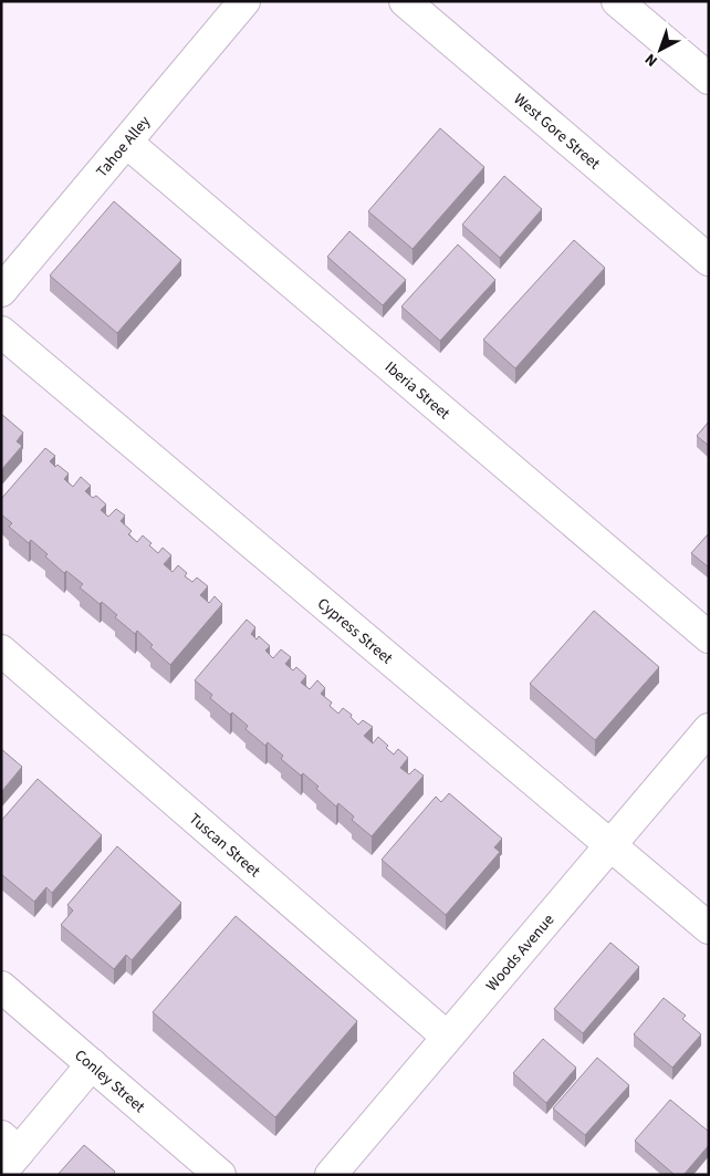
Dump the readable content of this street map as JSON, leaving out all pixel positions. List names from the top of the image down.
{
  "streets": {
    "street": [
      "West Gore Street",
      "Tahoe Alley",
      "Iberia Street",
      "Cypress Street",
      "Tuscan Street",
      "Woods Avenue",
      "Conley Street"
    ]
  },
  "crossings": [
    ["Tahoe Alley", "Iberia Street"],
    ["Cypress Street", "Woods Avenue"],
    ["Tuscan Street", "Woods Avenue"]
  ],
  "north": "bottom left"
}
